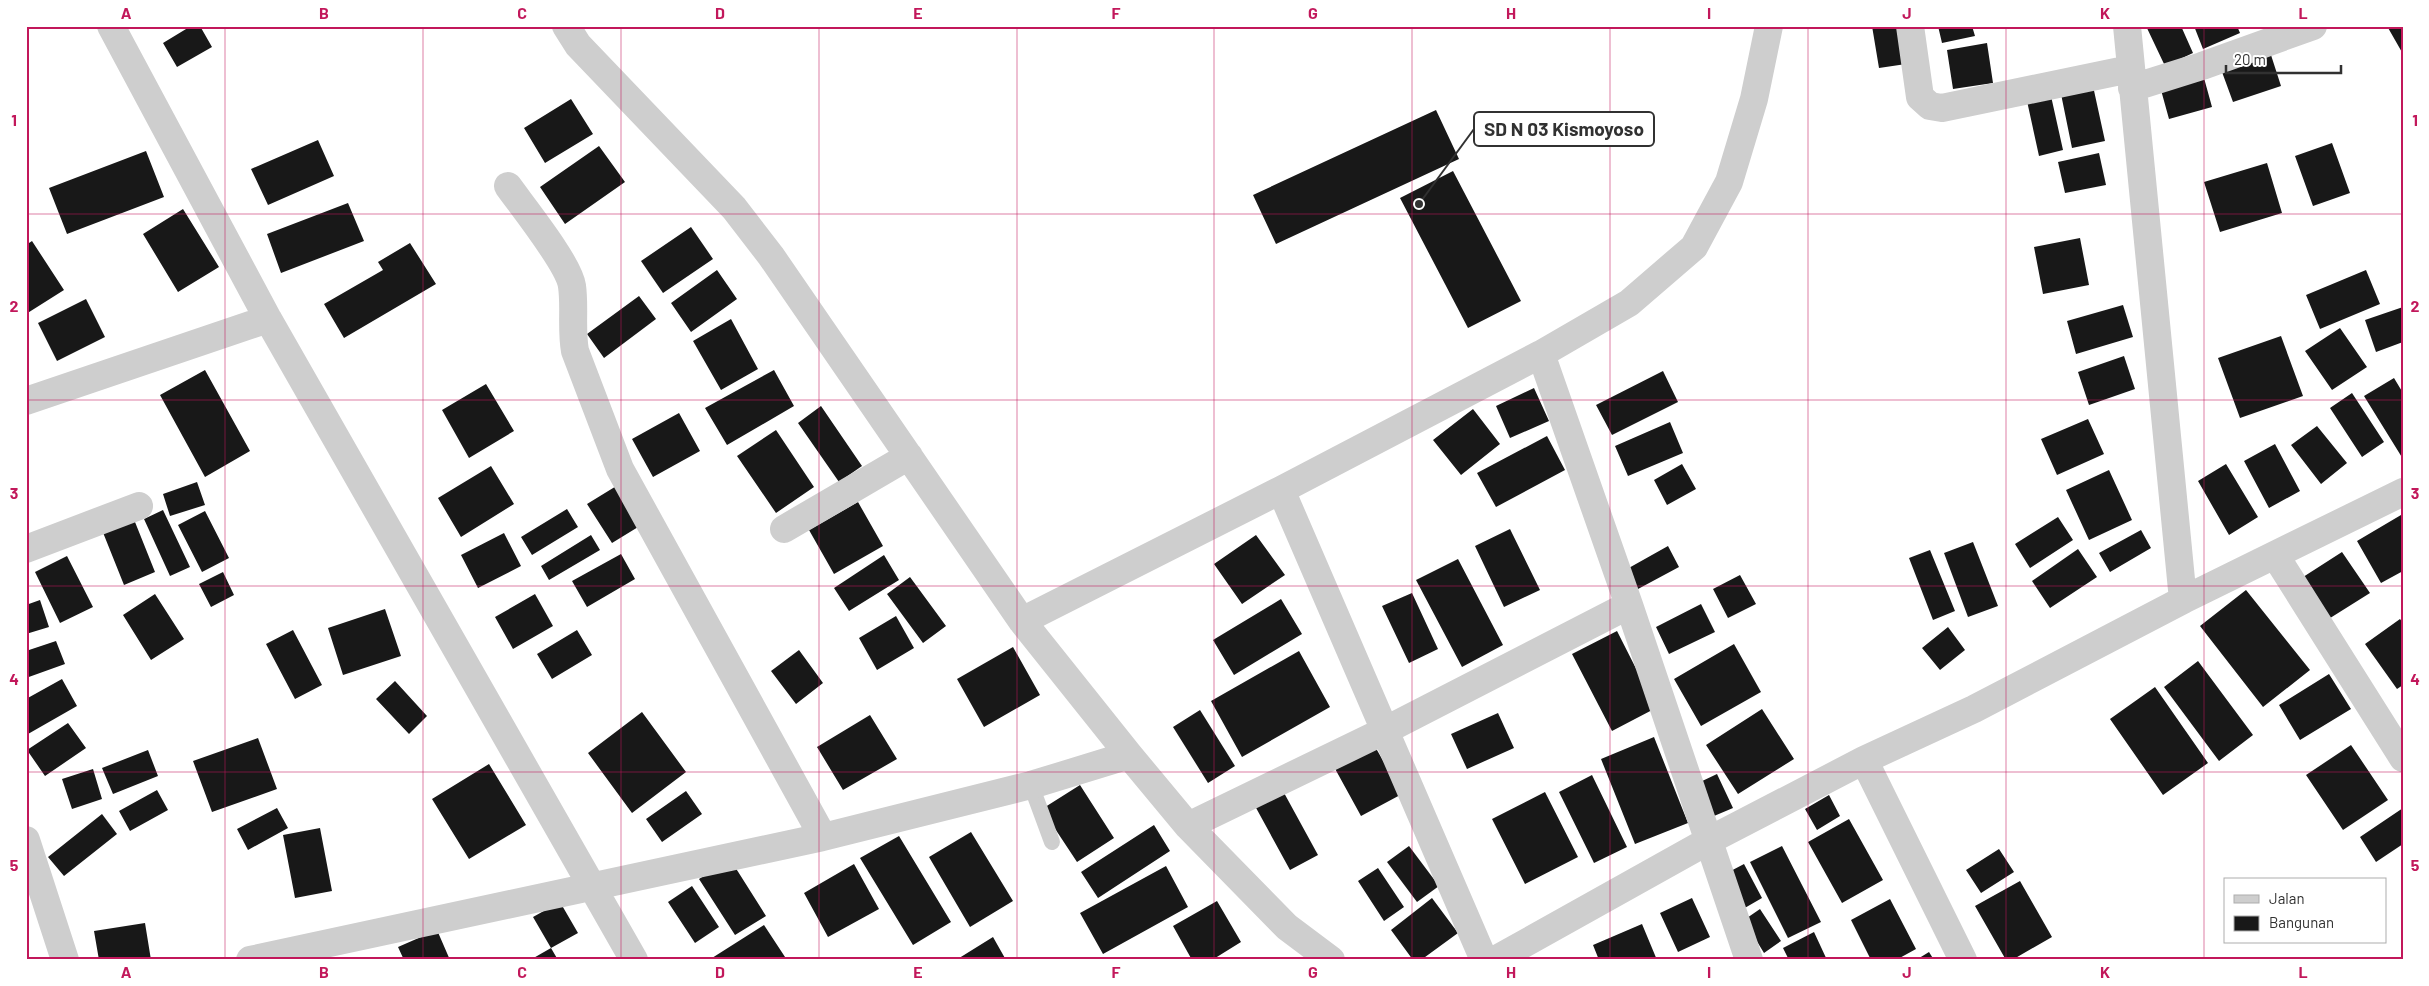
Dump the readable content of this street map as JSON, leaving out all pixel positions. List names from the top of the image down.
{
  "places": ["SD N 03 Kismoyoso"],
  "legend": ["Jalan", "Bangunan"],
  "scale_bar": "20 m",
  "grid": {
    "columns": [
      "A",
      "B",
      "C",
      "D",
      "E",
      "F",
      "G",
      "H",
      "I",
      "J",
      "K",
      "L"
    ],
    "rows": [
      "1",
      "2",
      "3",
      "4",
      "5"
    ]
  }
}
